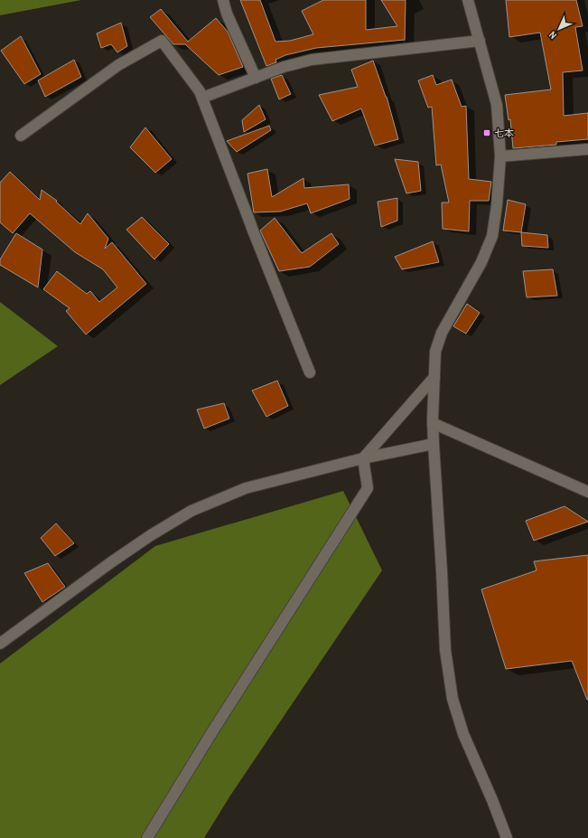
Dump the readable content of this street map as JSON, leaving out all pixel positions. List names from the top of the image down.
{
  "places": {
    "transit": ["七本"]
  },
  "north": "bottom left"
}
